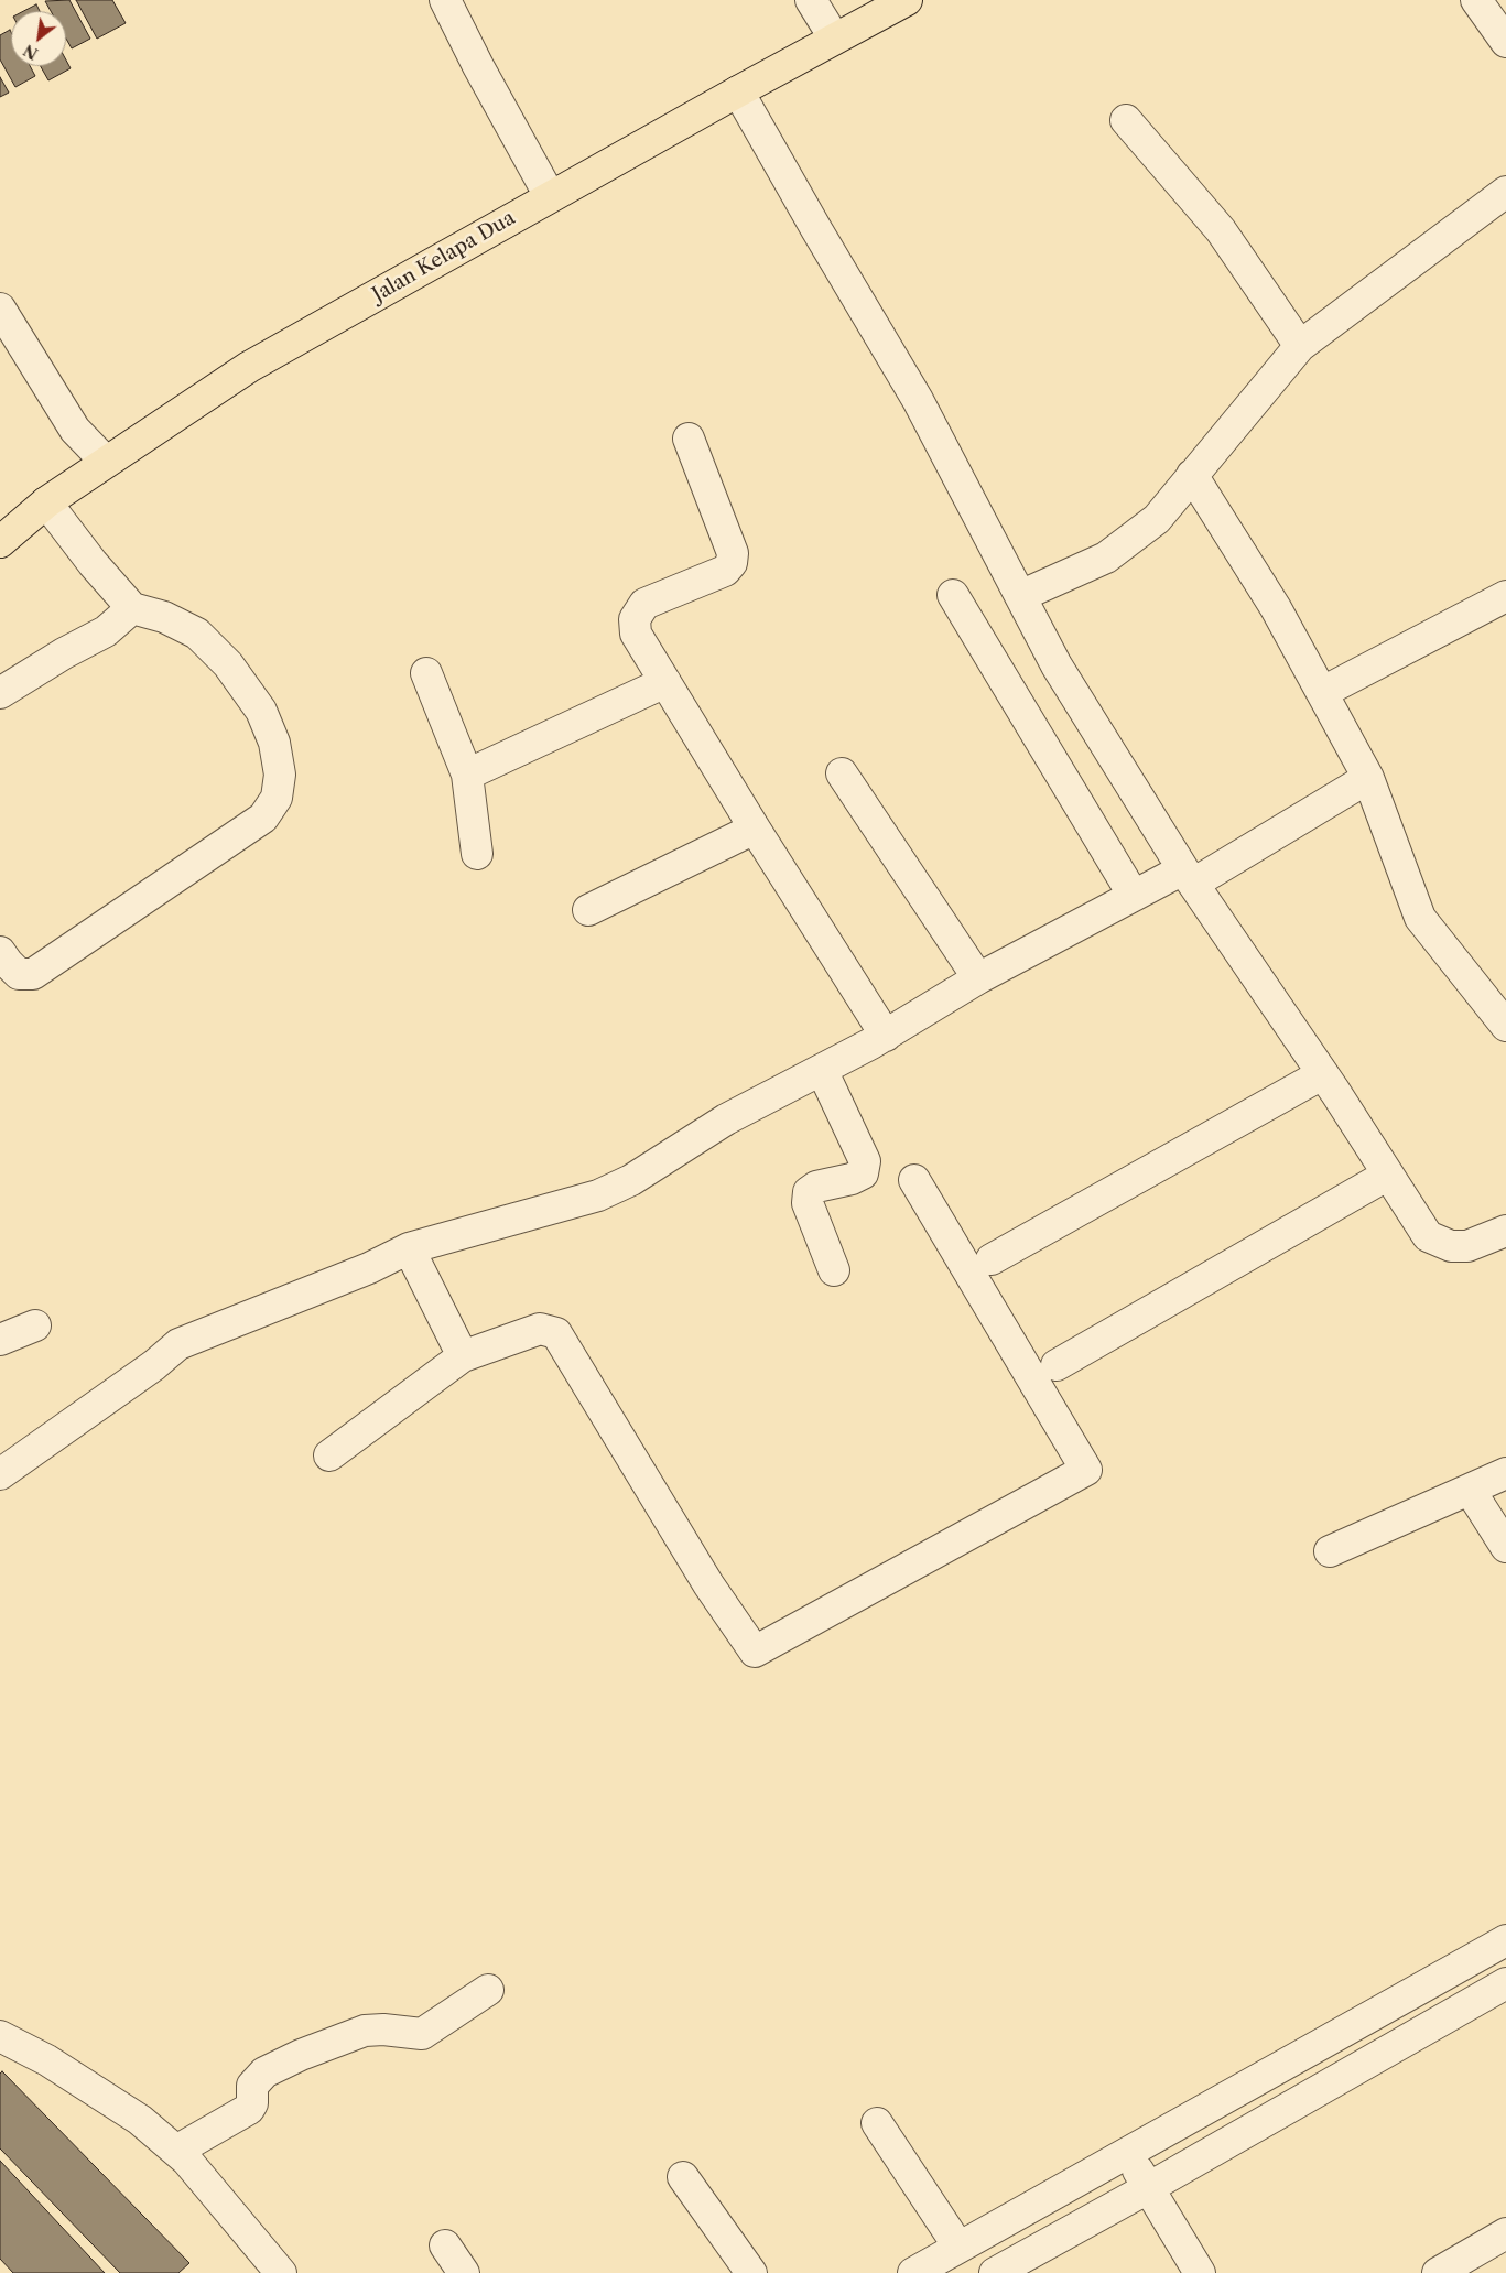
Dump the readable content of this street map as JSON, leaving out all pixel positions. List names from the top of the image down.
{
  "streets": {
    "main road": ["Jalan Kelapa Dua"]
  },
  "north": "bottom left"
}
